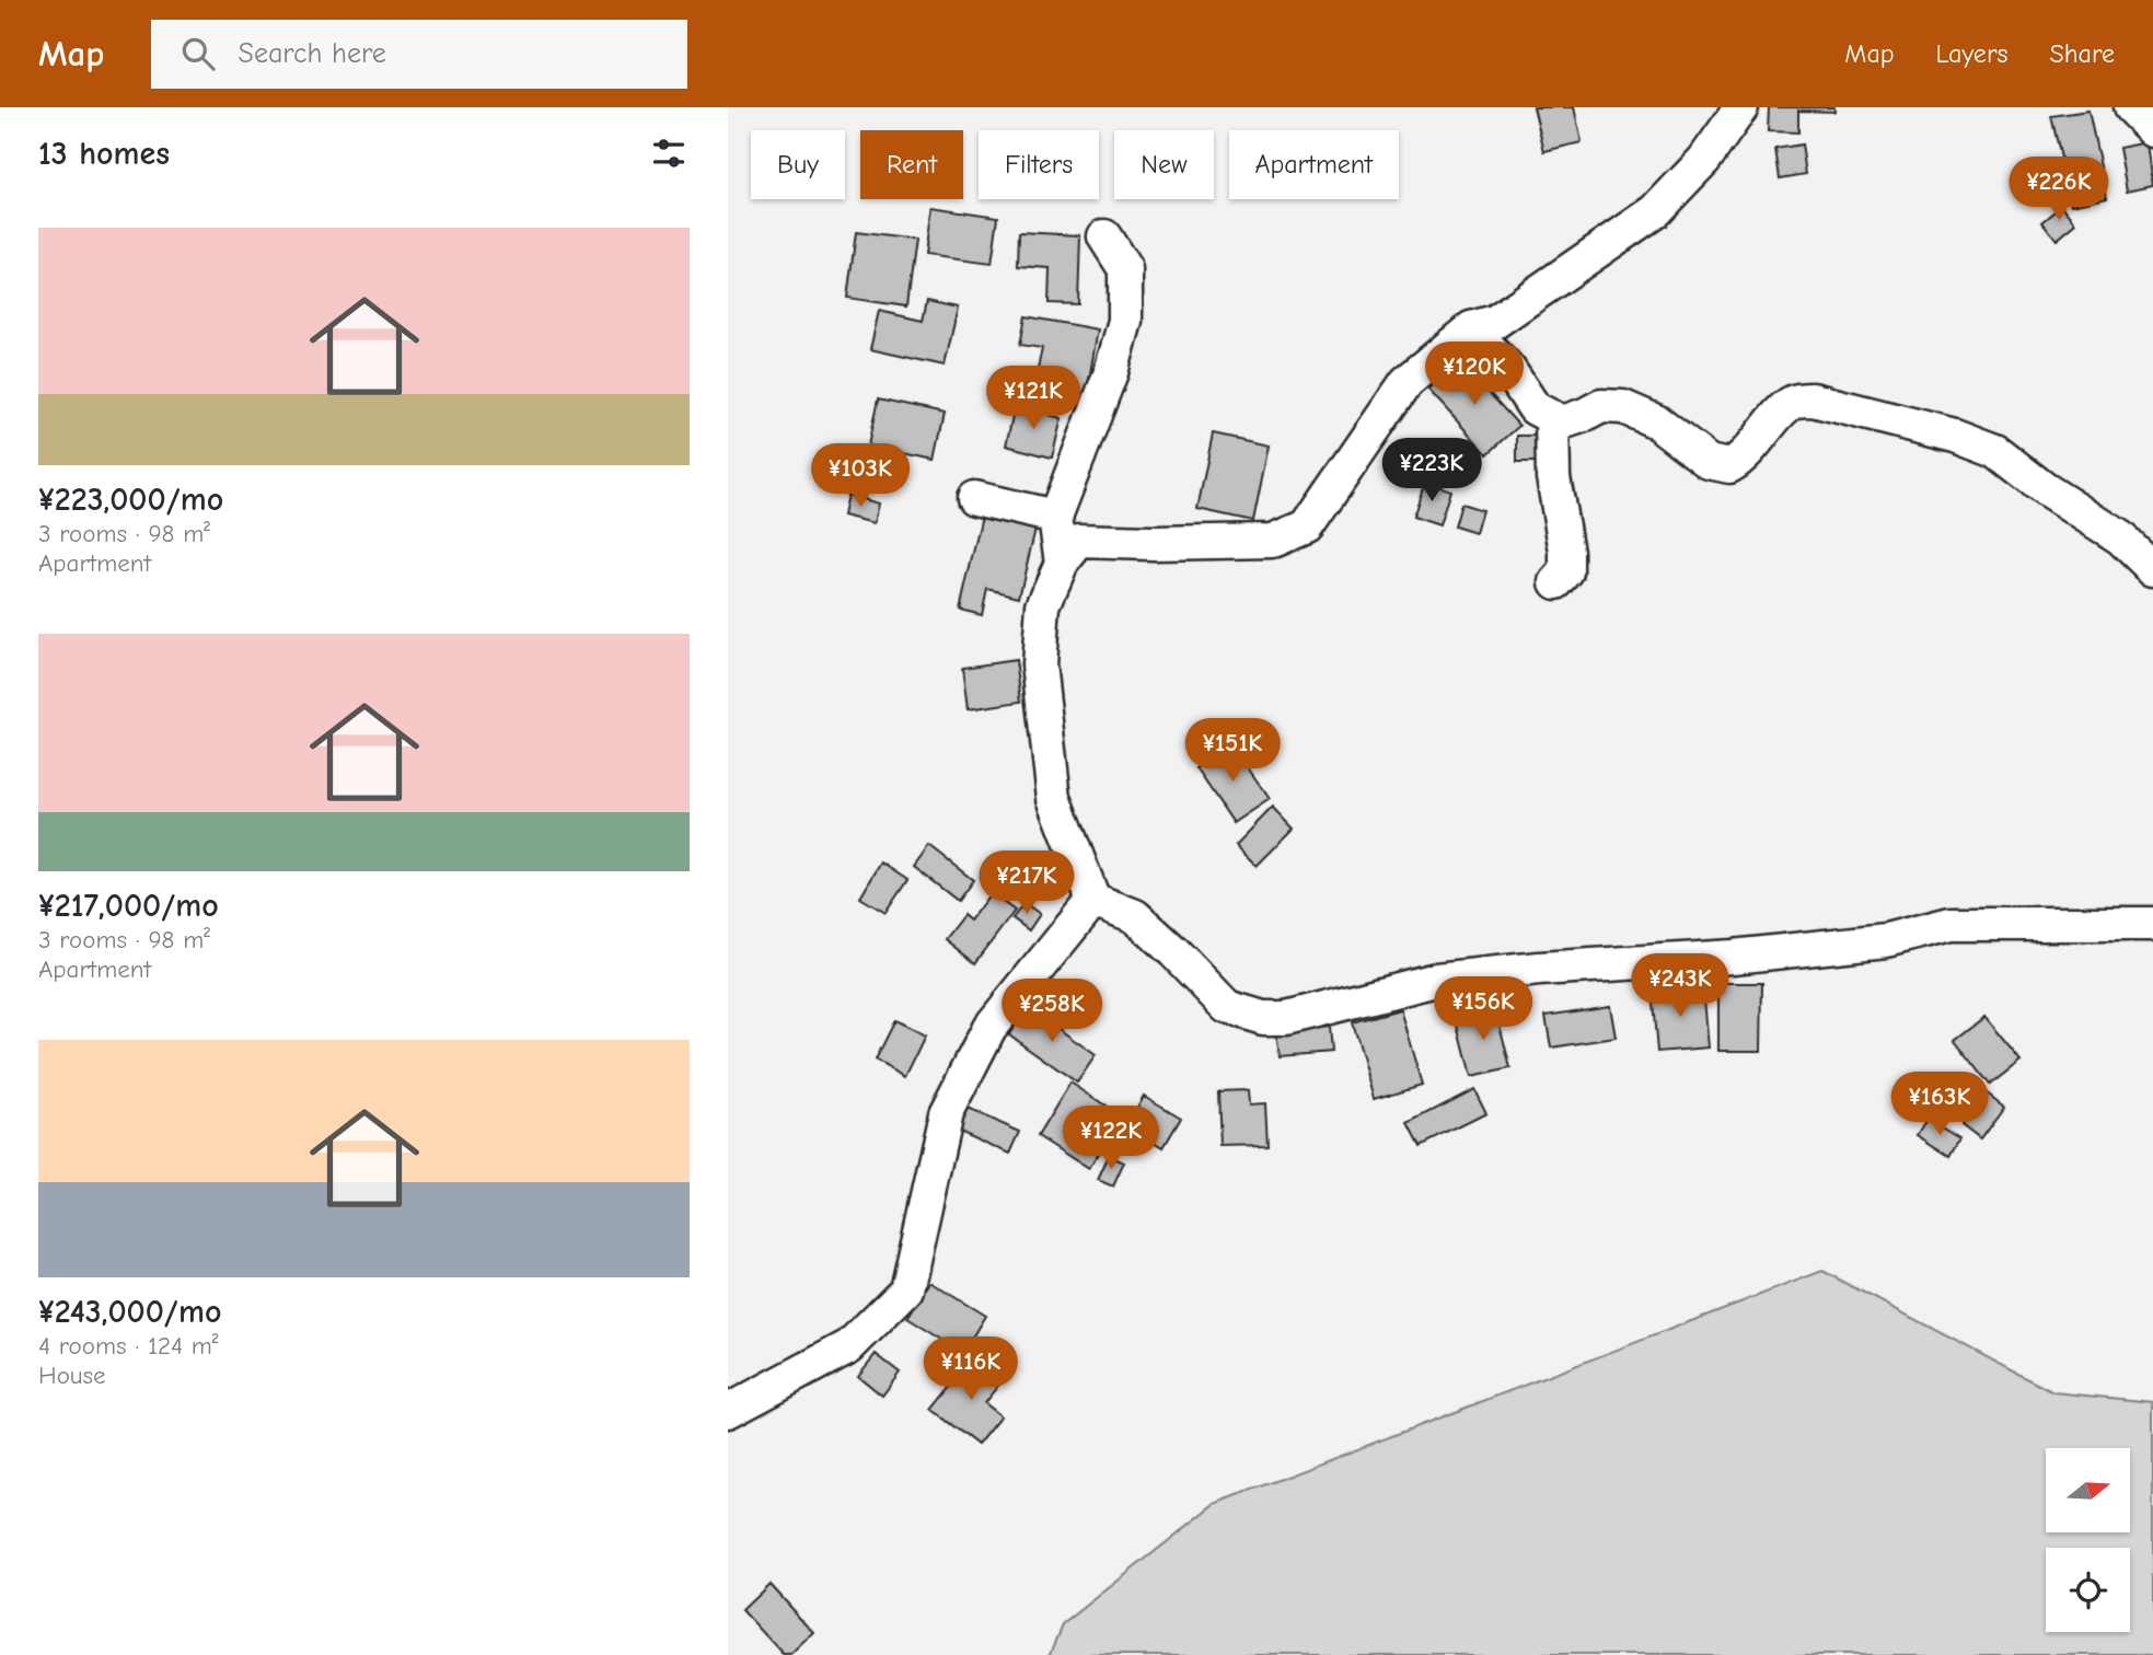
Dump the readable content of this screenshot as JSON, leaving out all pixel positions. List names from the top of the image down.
{
  "north": "right",
  "page": {
    "header": "Map",
    "search": "Search here",
    "nav": ["Map", "Layers", "Share"],
    "heading": "13 homes",
    "chip": [
      "Buy",
      "Rent",
      "Filters",
      "New",
      "Apartment"
    ],
    "price": [
      "¥226K",
      "¥120K",
      "¥121K",
      "¥223K",
      "¥103K",
      "¥151K",
      "¥217K",
      "¥243K",
      "¥156K",
      "¥258K",
      "¥163K",
      "¥122K",
      "¥116K"
    ],
    "list": [
      {
        "name": "¥223,000/mo",
        "note": "3 rooms · 98 m² · Apartment"
      },
      {
        "name": "¥217,000/mo",
        "note": "3 rooms · 98 m² · Apartment"
      },
      {
        "name": "¥243,000/mo",
        "note": "4 rooms · 124 m² · House"
      }
    ]
  }
}
